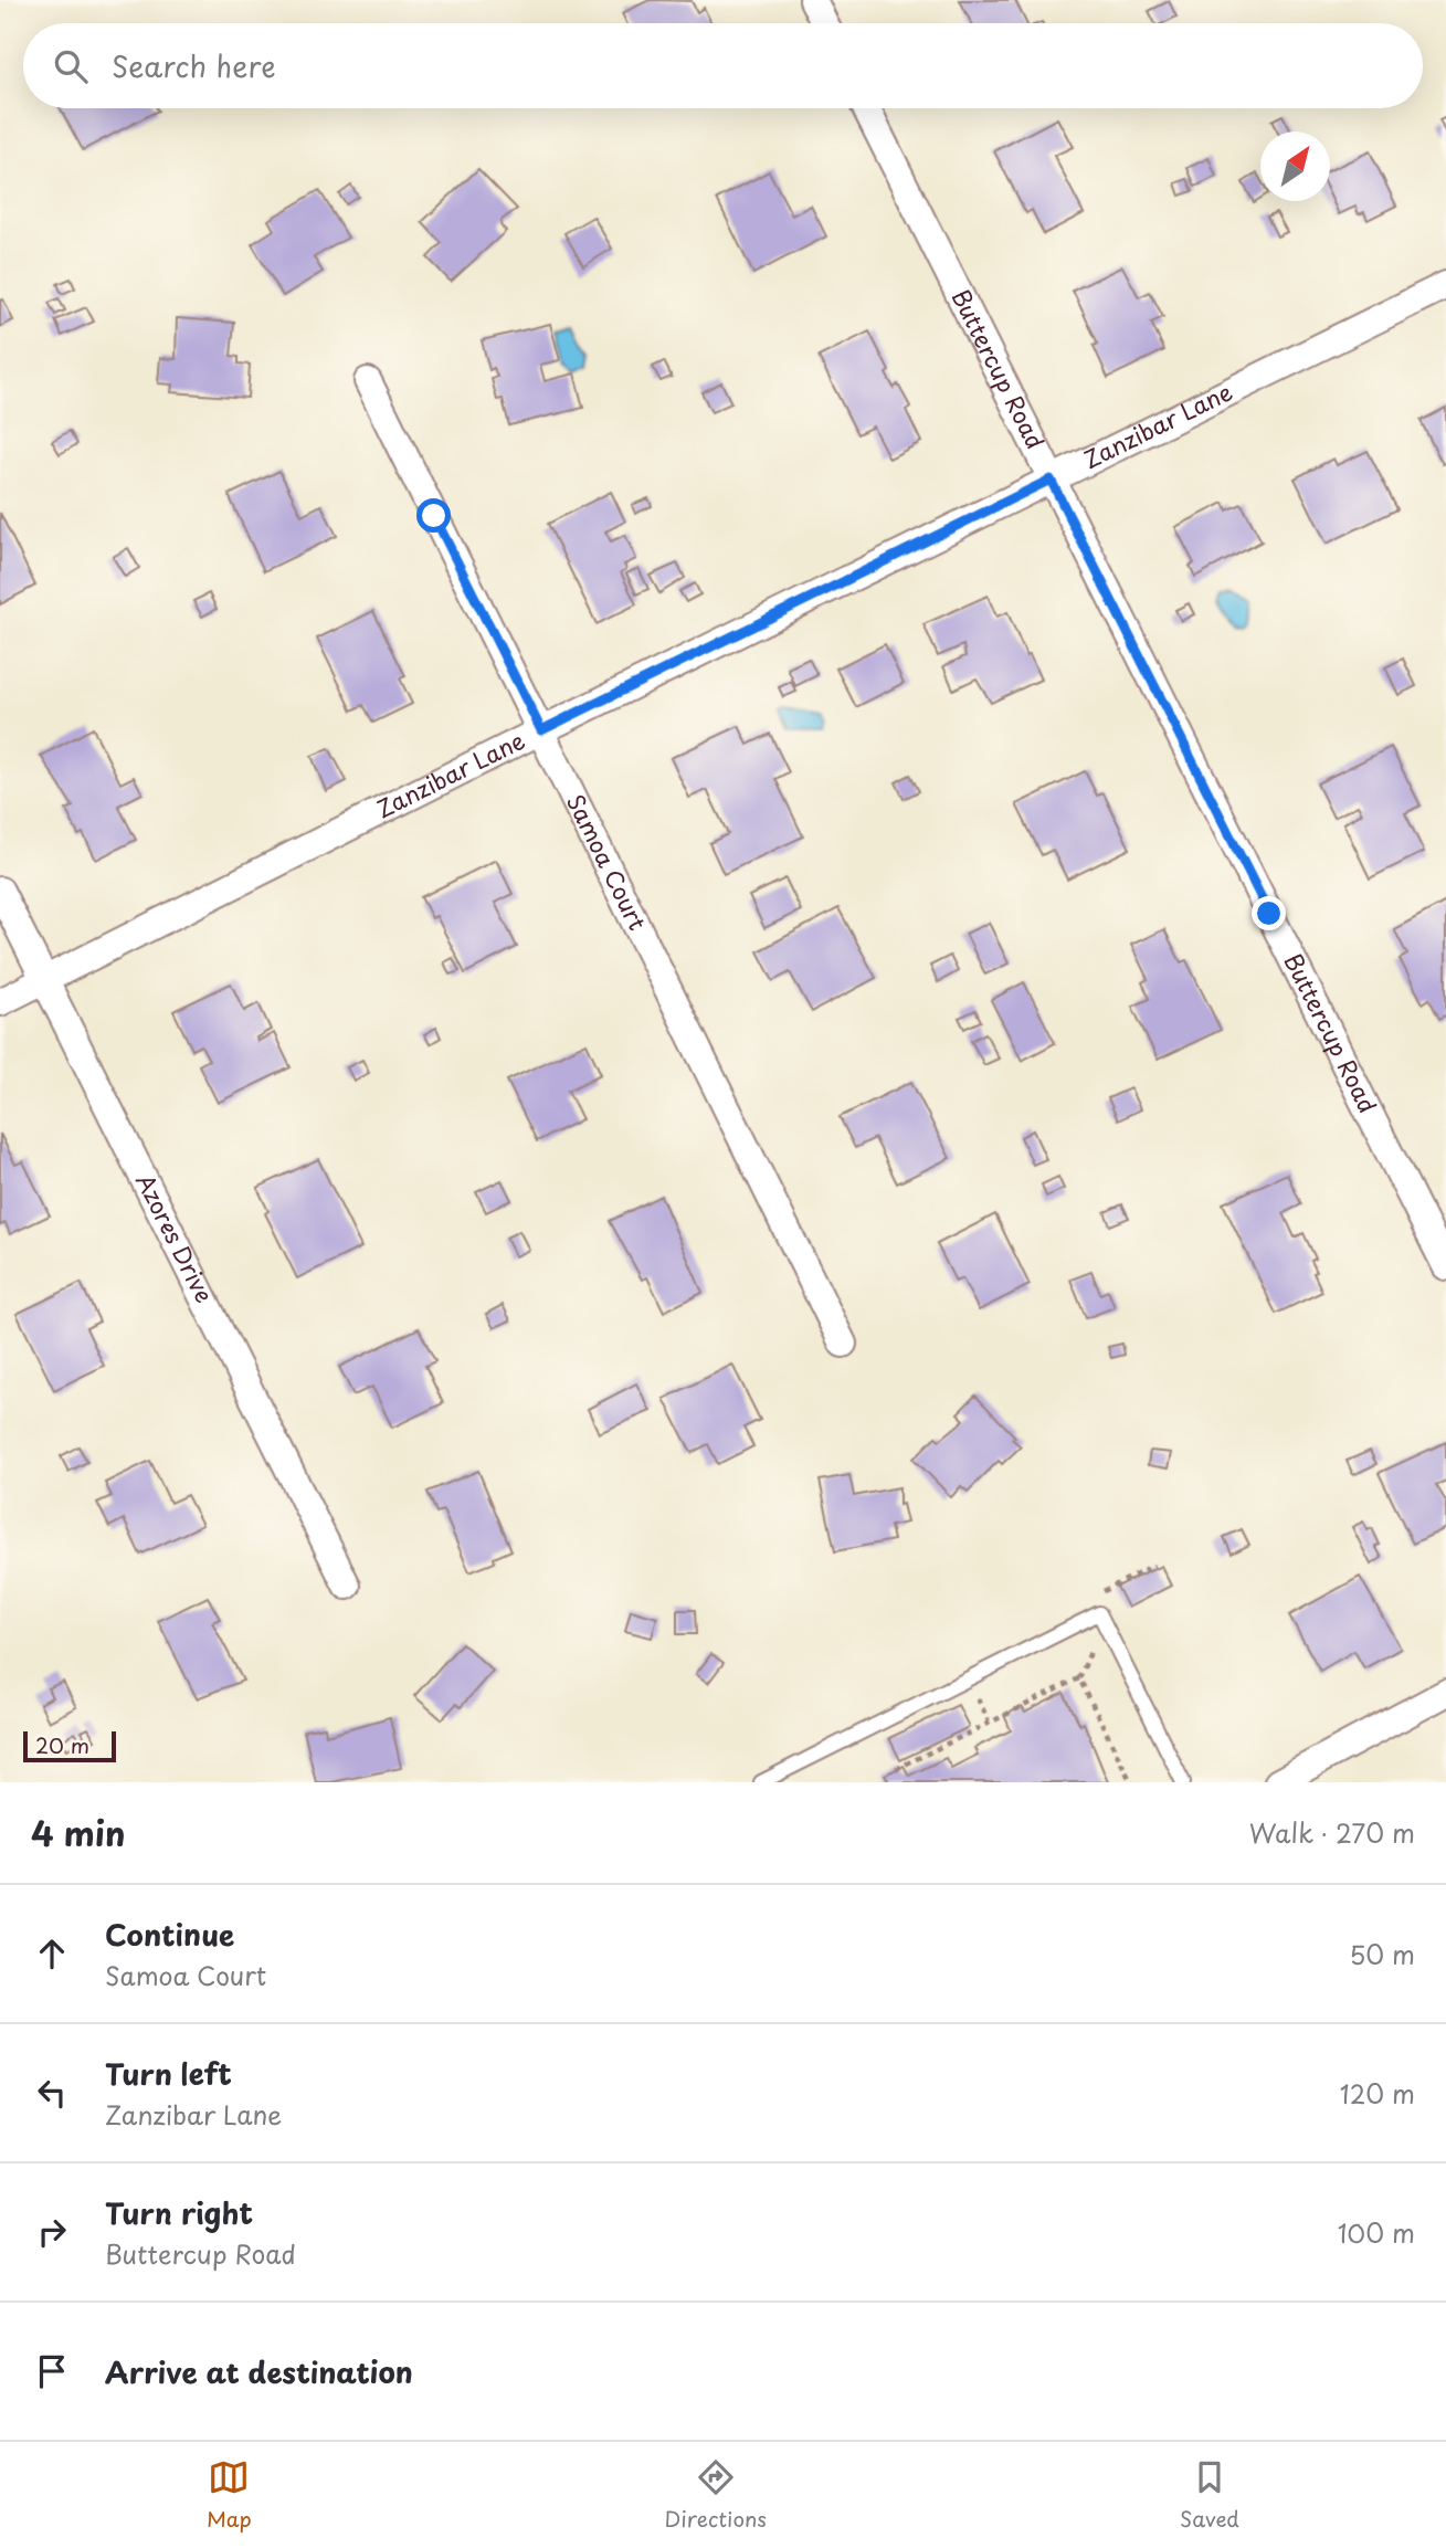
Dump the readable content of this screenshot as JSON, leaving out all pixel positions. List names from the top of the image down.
{
  "streets": {
    "street": [
      "Buttercup Road",
      "Zanzibar Lane",
      "Samoa Court",
      "Azores Drive"
    ]
  },
  "crossings": [
    ["Buttercup Road", "Zanzibar Lane"],
    ["Zanzibar Lane", "Samoa Court"],
    ["Zanzibar Lane", "Azores Drive"]
  ],
  "scale_bar": "20 m",
  "north": "top right",
  "page": {
    "search": "Search here",
    "scale": "20 m",
    "heading": ["4 min", "Walk · 270 m"],
    "list": [
      ["Continue", "Samoa Court", "50 m"],
      ["Turn left", "Zanzibar Lane", "120 m"],
      ["Turn right", "Buttercup Road", "100 m"],
      "Arrive at destination"
    ],
    "nav": ["Map", "Directions", "Saved"]
  }
}
